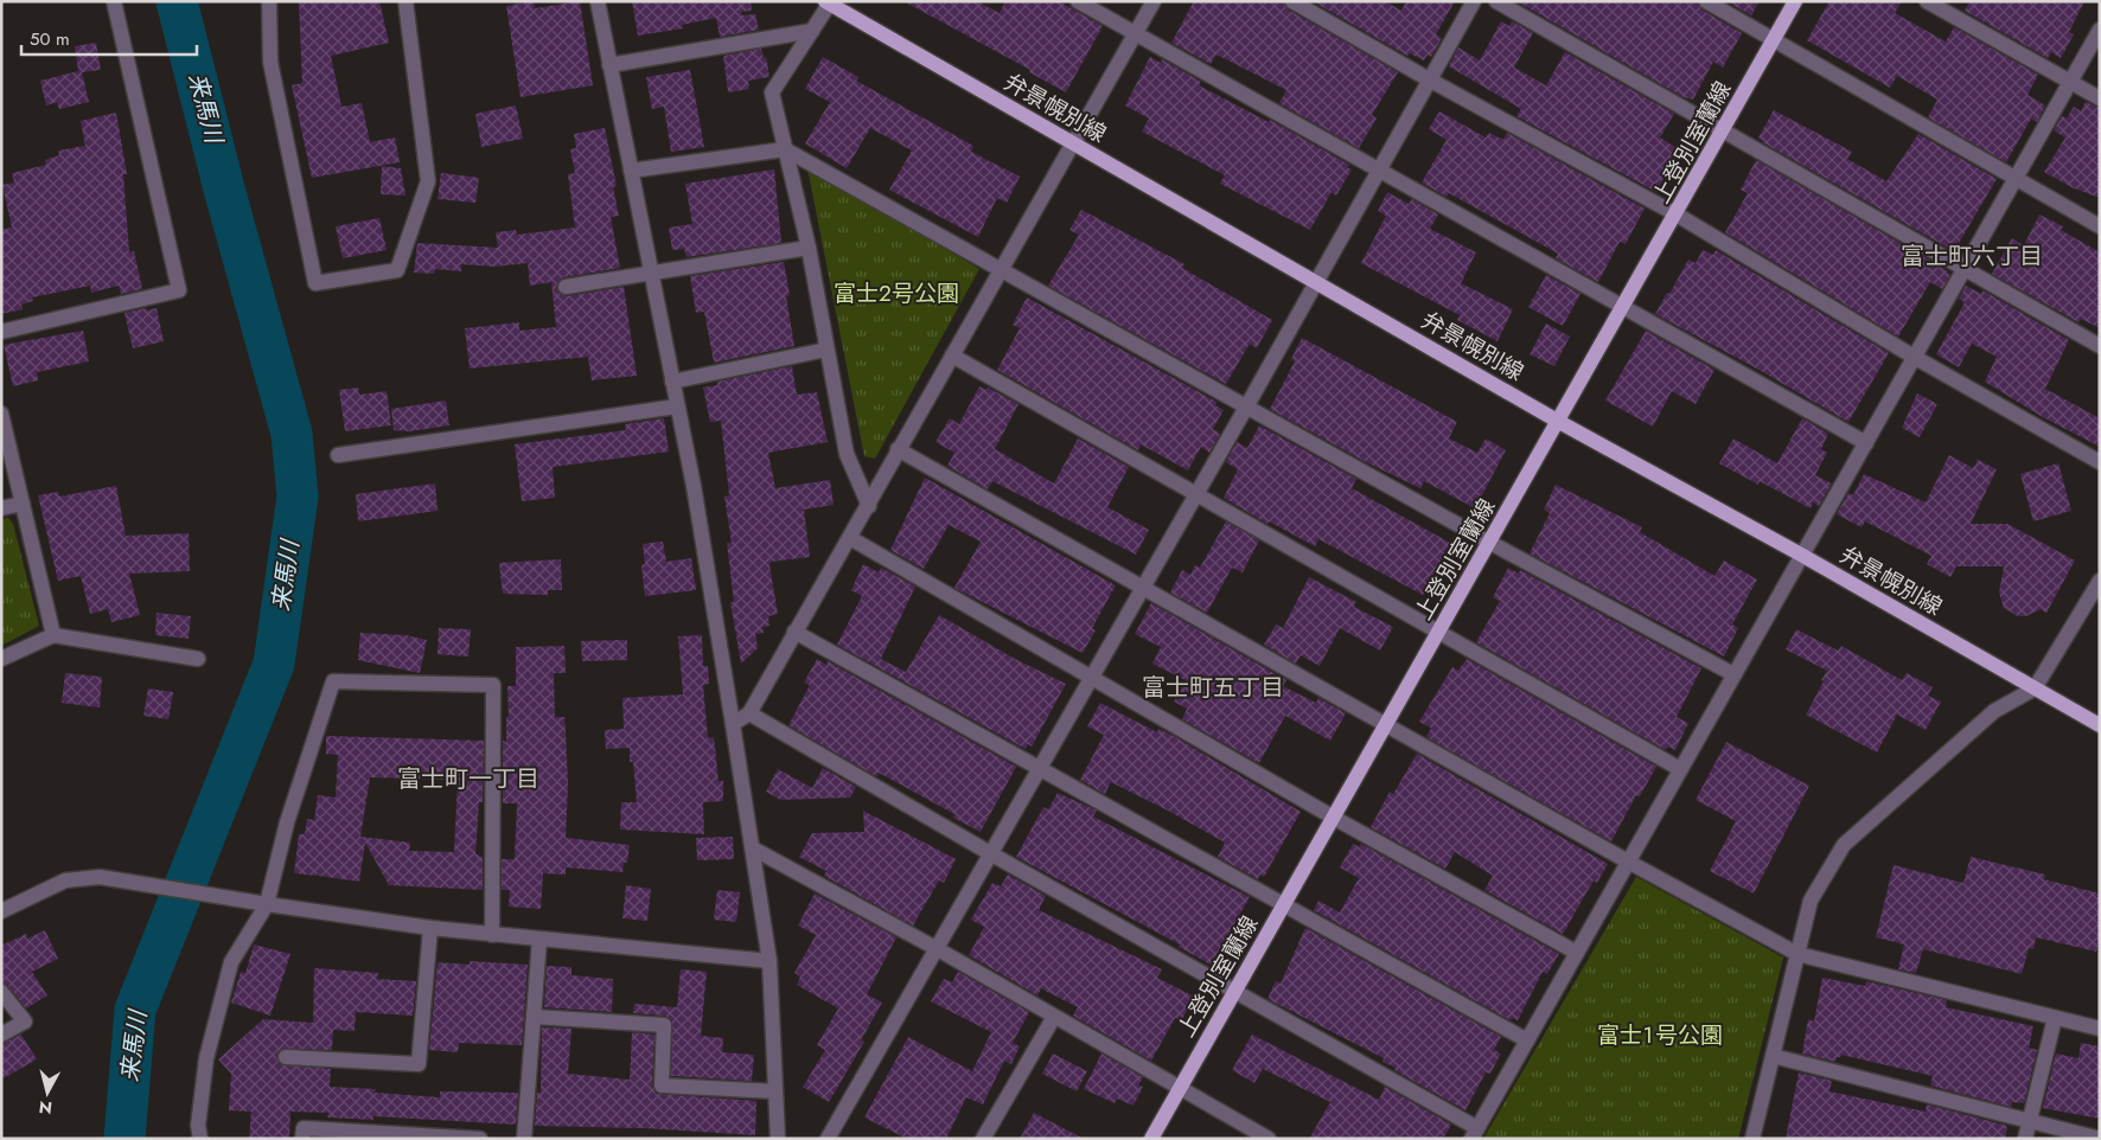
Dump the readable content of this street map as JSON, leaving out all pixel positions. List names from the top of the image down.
{
  "streets": {
    "main road": ["弁景幌別線", "上登別室蘭線"]
  },
  "crossings": [
    ["弁景幌別線", "上登別室蘭線"]
  ],
  "districts": ["富士町六丁目", "富士町五丁目", "富士町一丁目"],
  "water": ["来馬川"],
  "parks": ["富士2号公園", "富士１号公園"],
  "scale_bar": "50 m",
  "north": "bottom"
}
